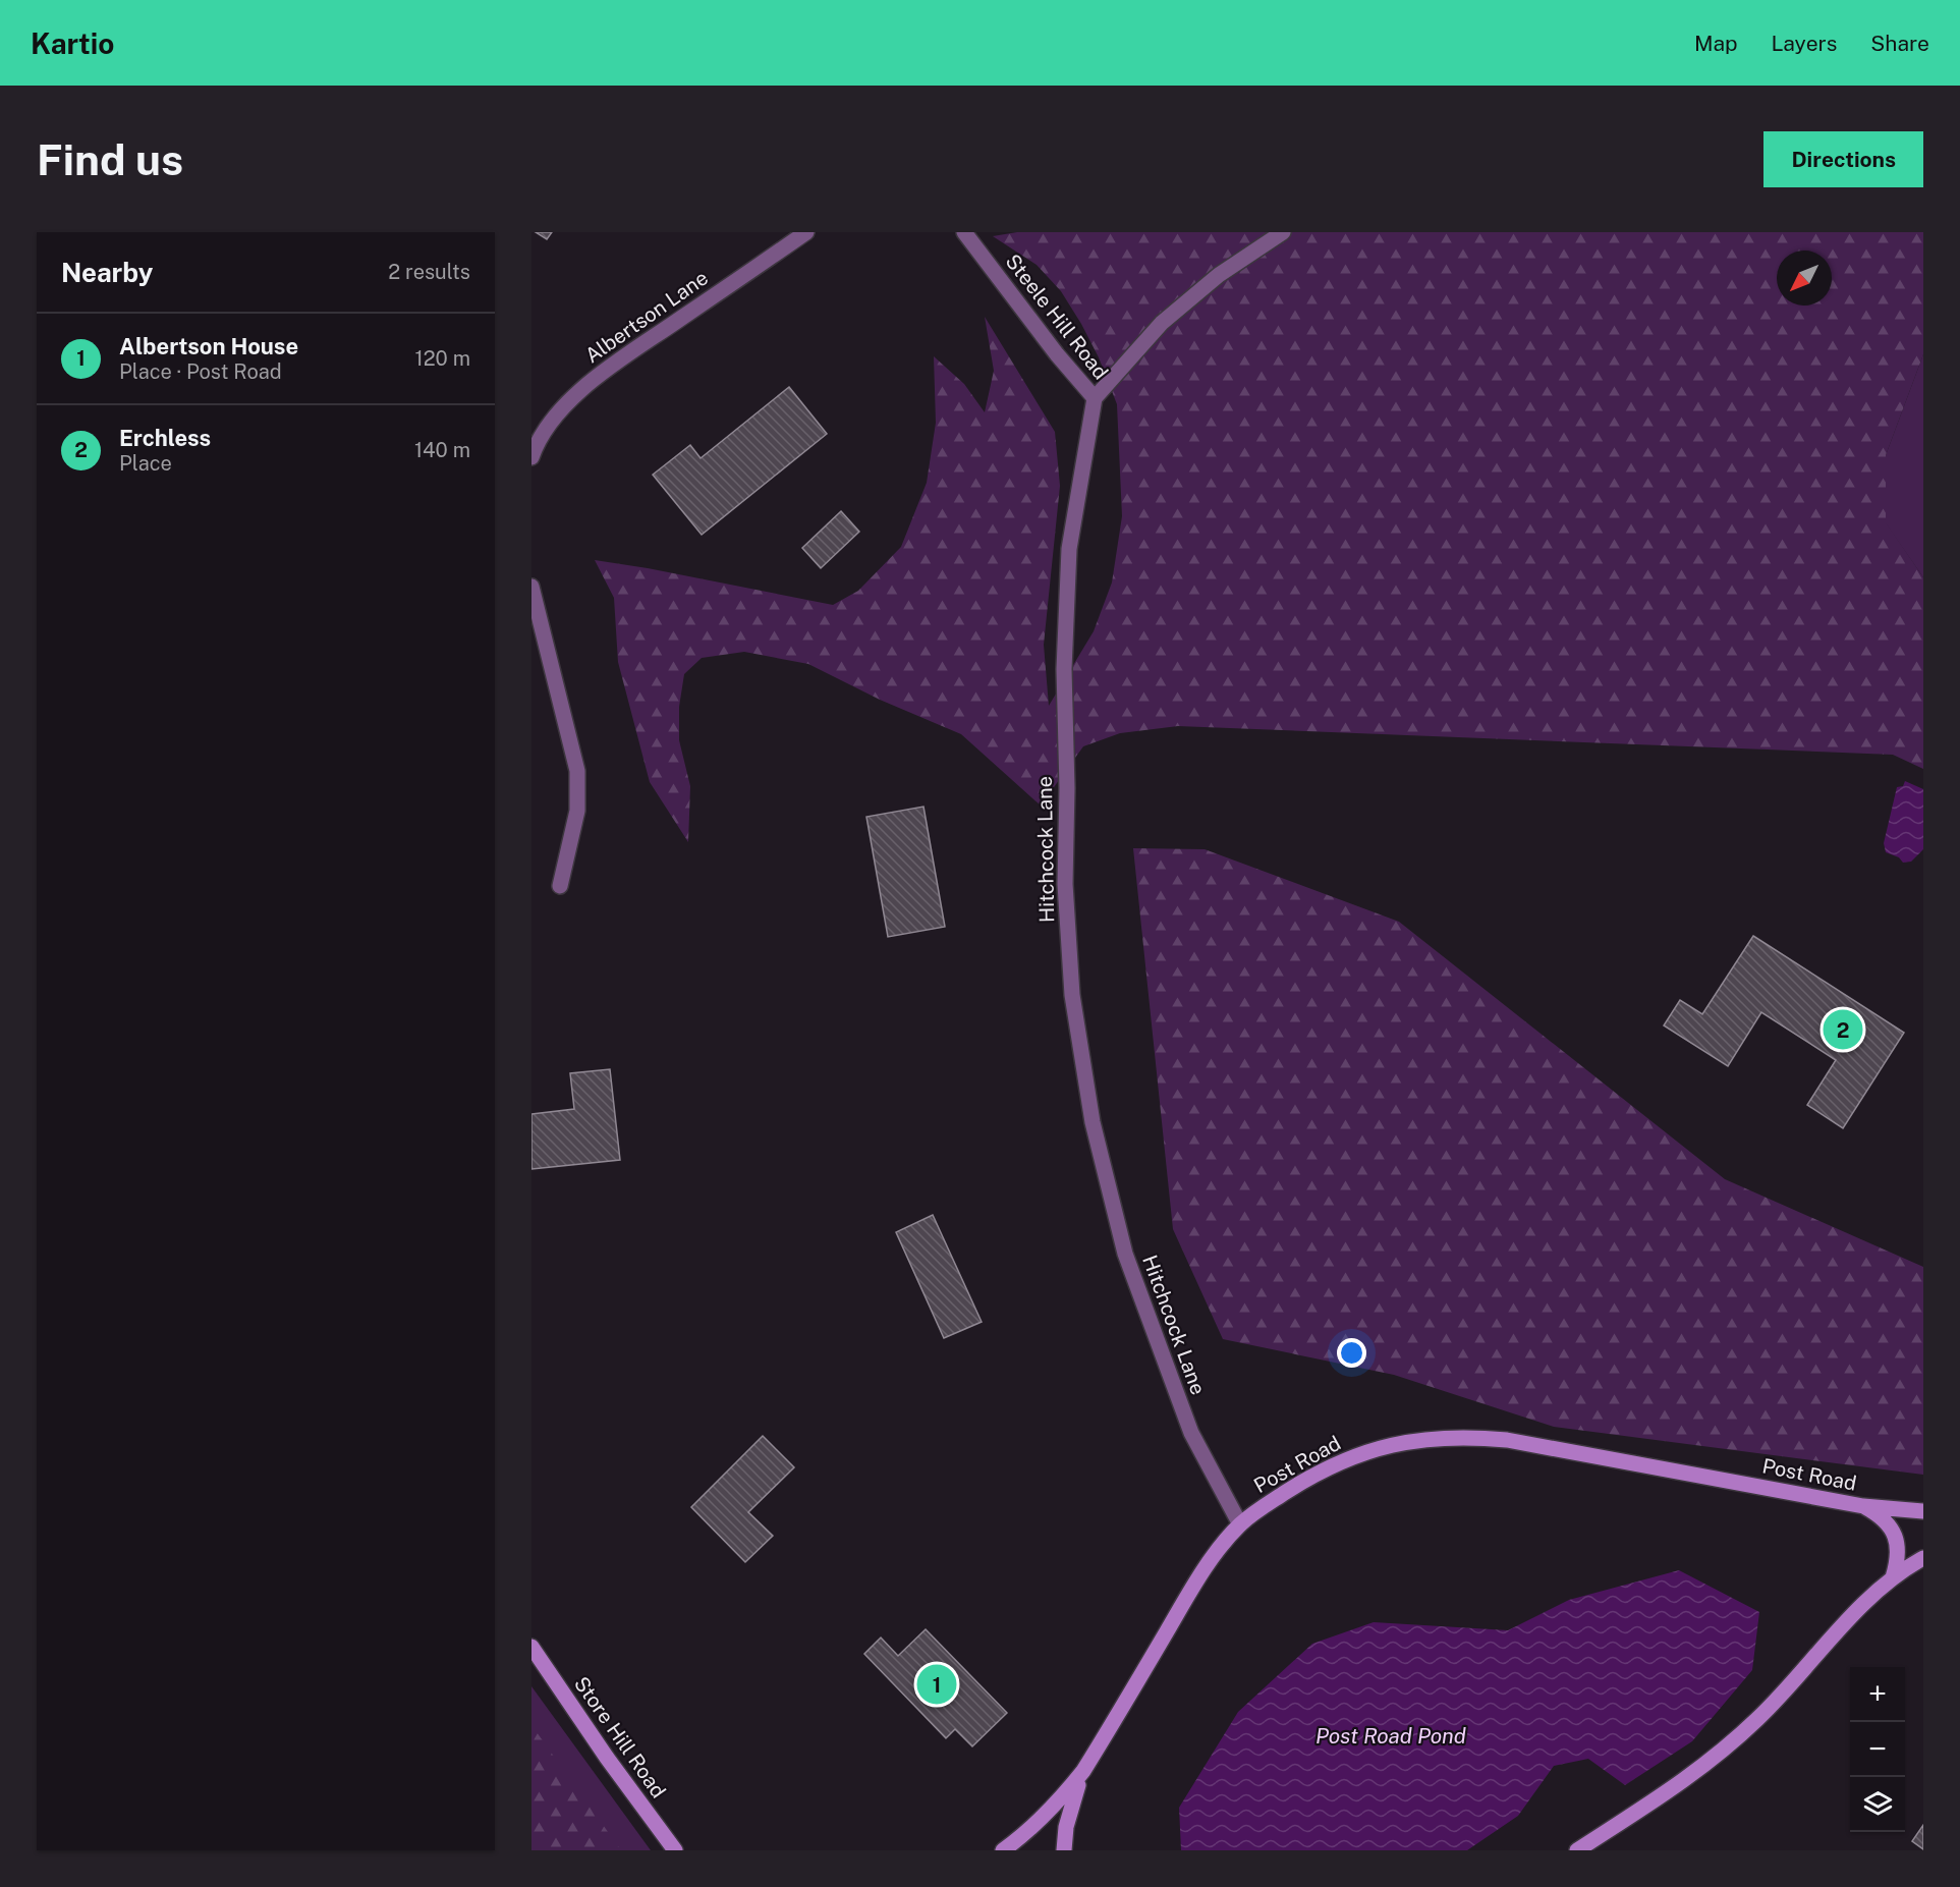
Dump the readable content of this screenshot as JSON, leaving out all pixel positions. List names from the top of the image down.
{
  "streets": {
    "main road": ["Post Road", "Store Hill Road"],
    "street": ["Albertson Lane", "Steele Hill Road", "Hitchcock Lane"]
  },
  "crossings": [
    ["Steele Hill Road", "Hitchcock Lane"],
    ["Hitchcock Lane", "Post Road"]
  ],
  "water": ["Post Road Pond"],
  "north": "bottom left",
  "page": {
    "header": "Kartio",
    "nav": ["Map", "Layers", "Share"],
    "buttons": "Directions",
    "title": "Find us",
    "heading": ["Nearby", "2 results"],
    "list": [
      {
        "mark": "1",
        "name": "Albertson House",
        "note": "Place · Post Road",
        "value": "120 m"
      },
      {
        "mark": "2",
        "name": "Erchless",
        "note": "Place",
        "value": "140 m"
      }
    ],
    "pins": ["2", "1"],
    "map_buttons": ["+", "−"]
  }
}
